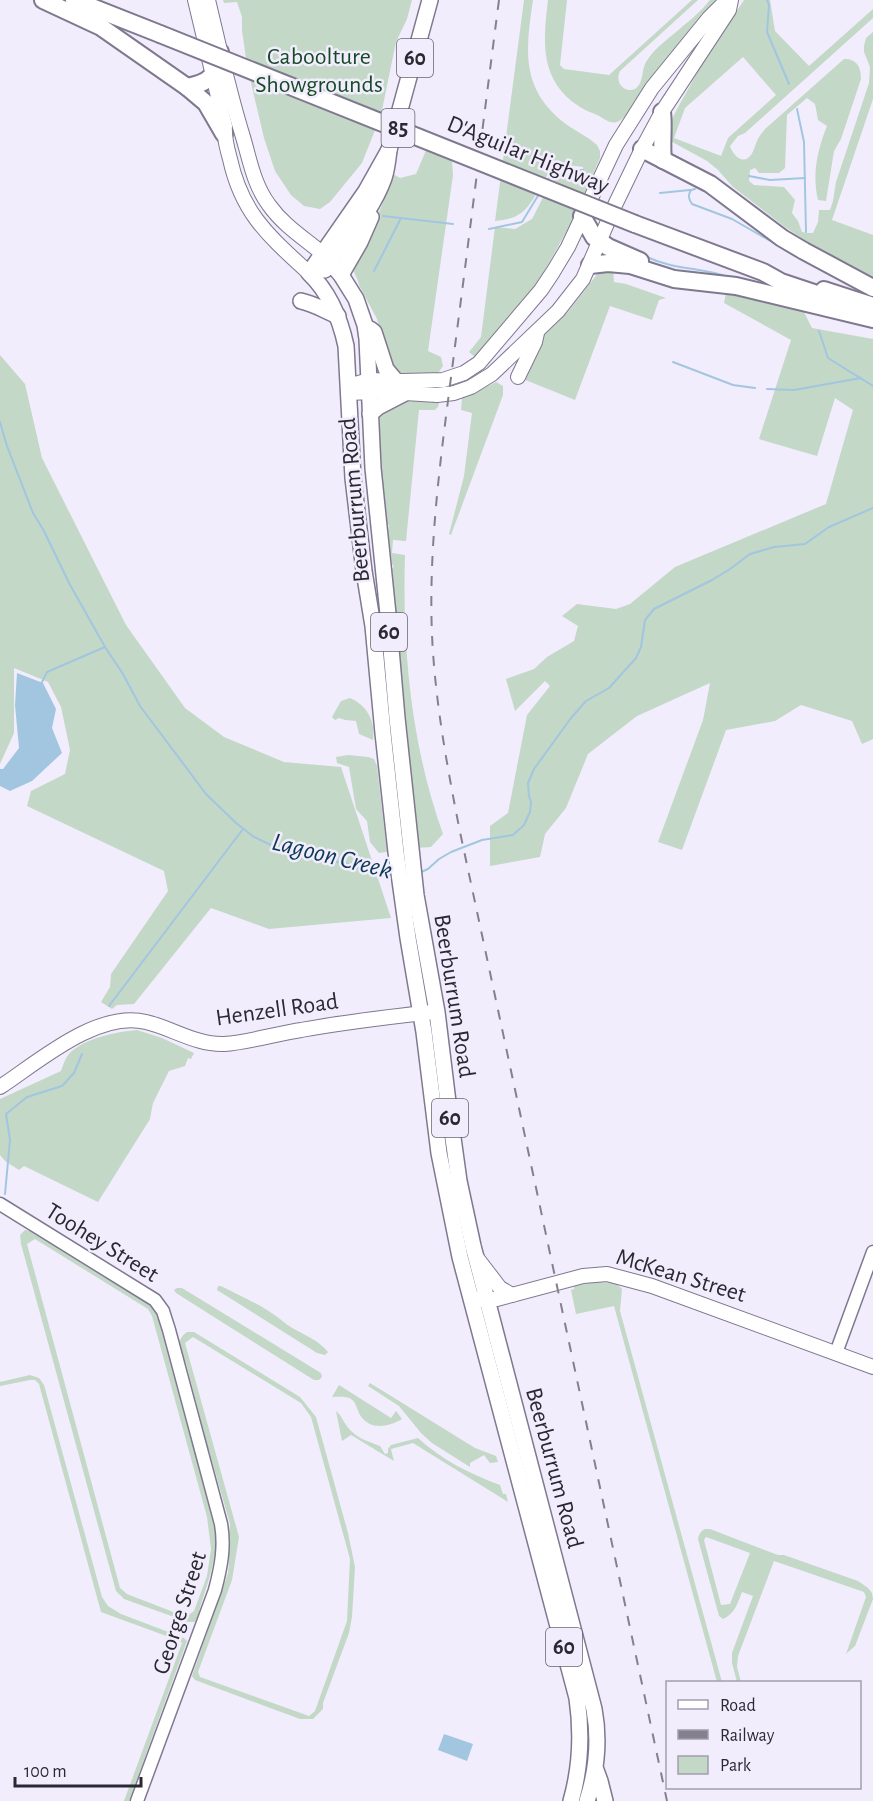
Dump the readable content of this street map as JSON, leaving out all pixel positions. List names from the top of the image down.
{
  "streets": {
    "highway": ["85", "D'Aguilar Highway"],
    "main road": [
      "60",
      "Beerburrum Road",
      "Henzell Road",
      "McKean Street"
    ],
    "street": ["Toohey Street", "George Street"]
  },
  "crossings": [
    ["60", "Beerburrum Road"],
    ["Beerburrum Road", "Henzell Road"],
    ["Beerburrum Road", "McKean Street"],
    ["Toohey Street", "George Street"]
  ],
  "water": ["Lagoon Creek"],
  "parks": ["Caboolture Showgrounds"],
  "legend": ["Road", "Railway", "Park"],
  "scale_bar": "100 m"
}
